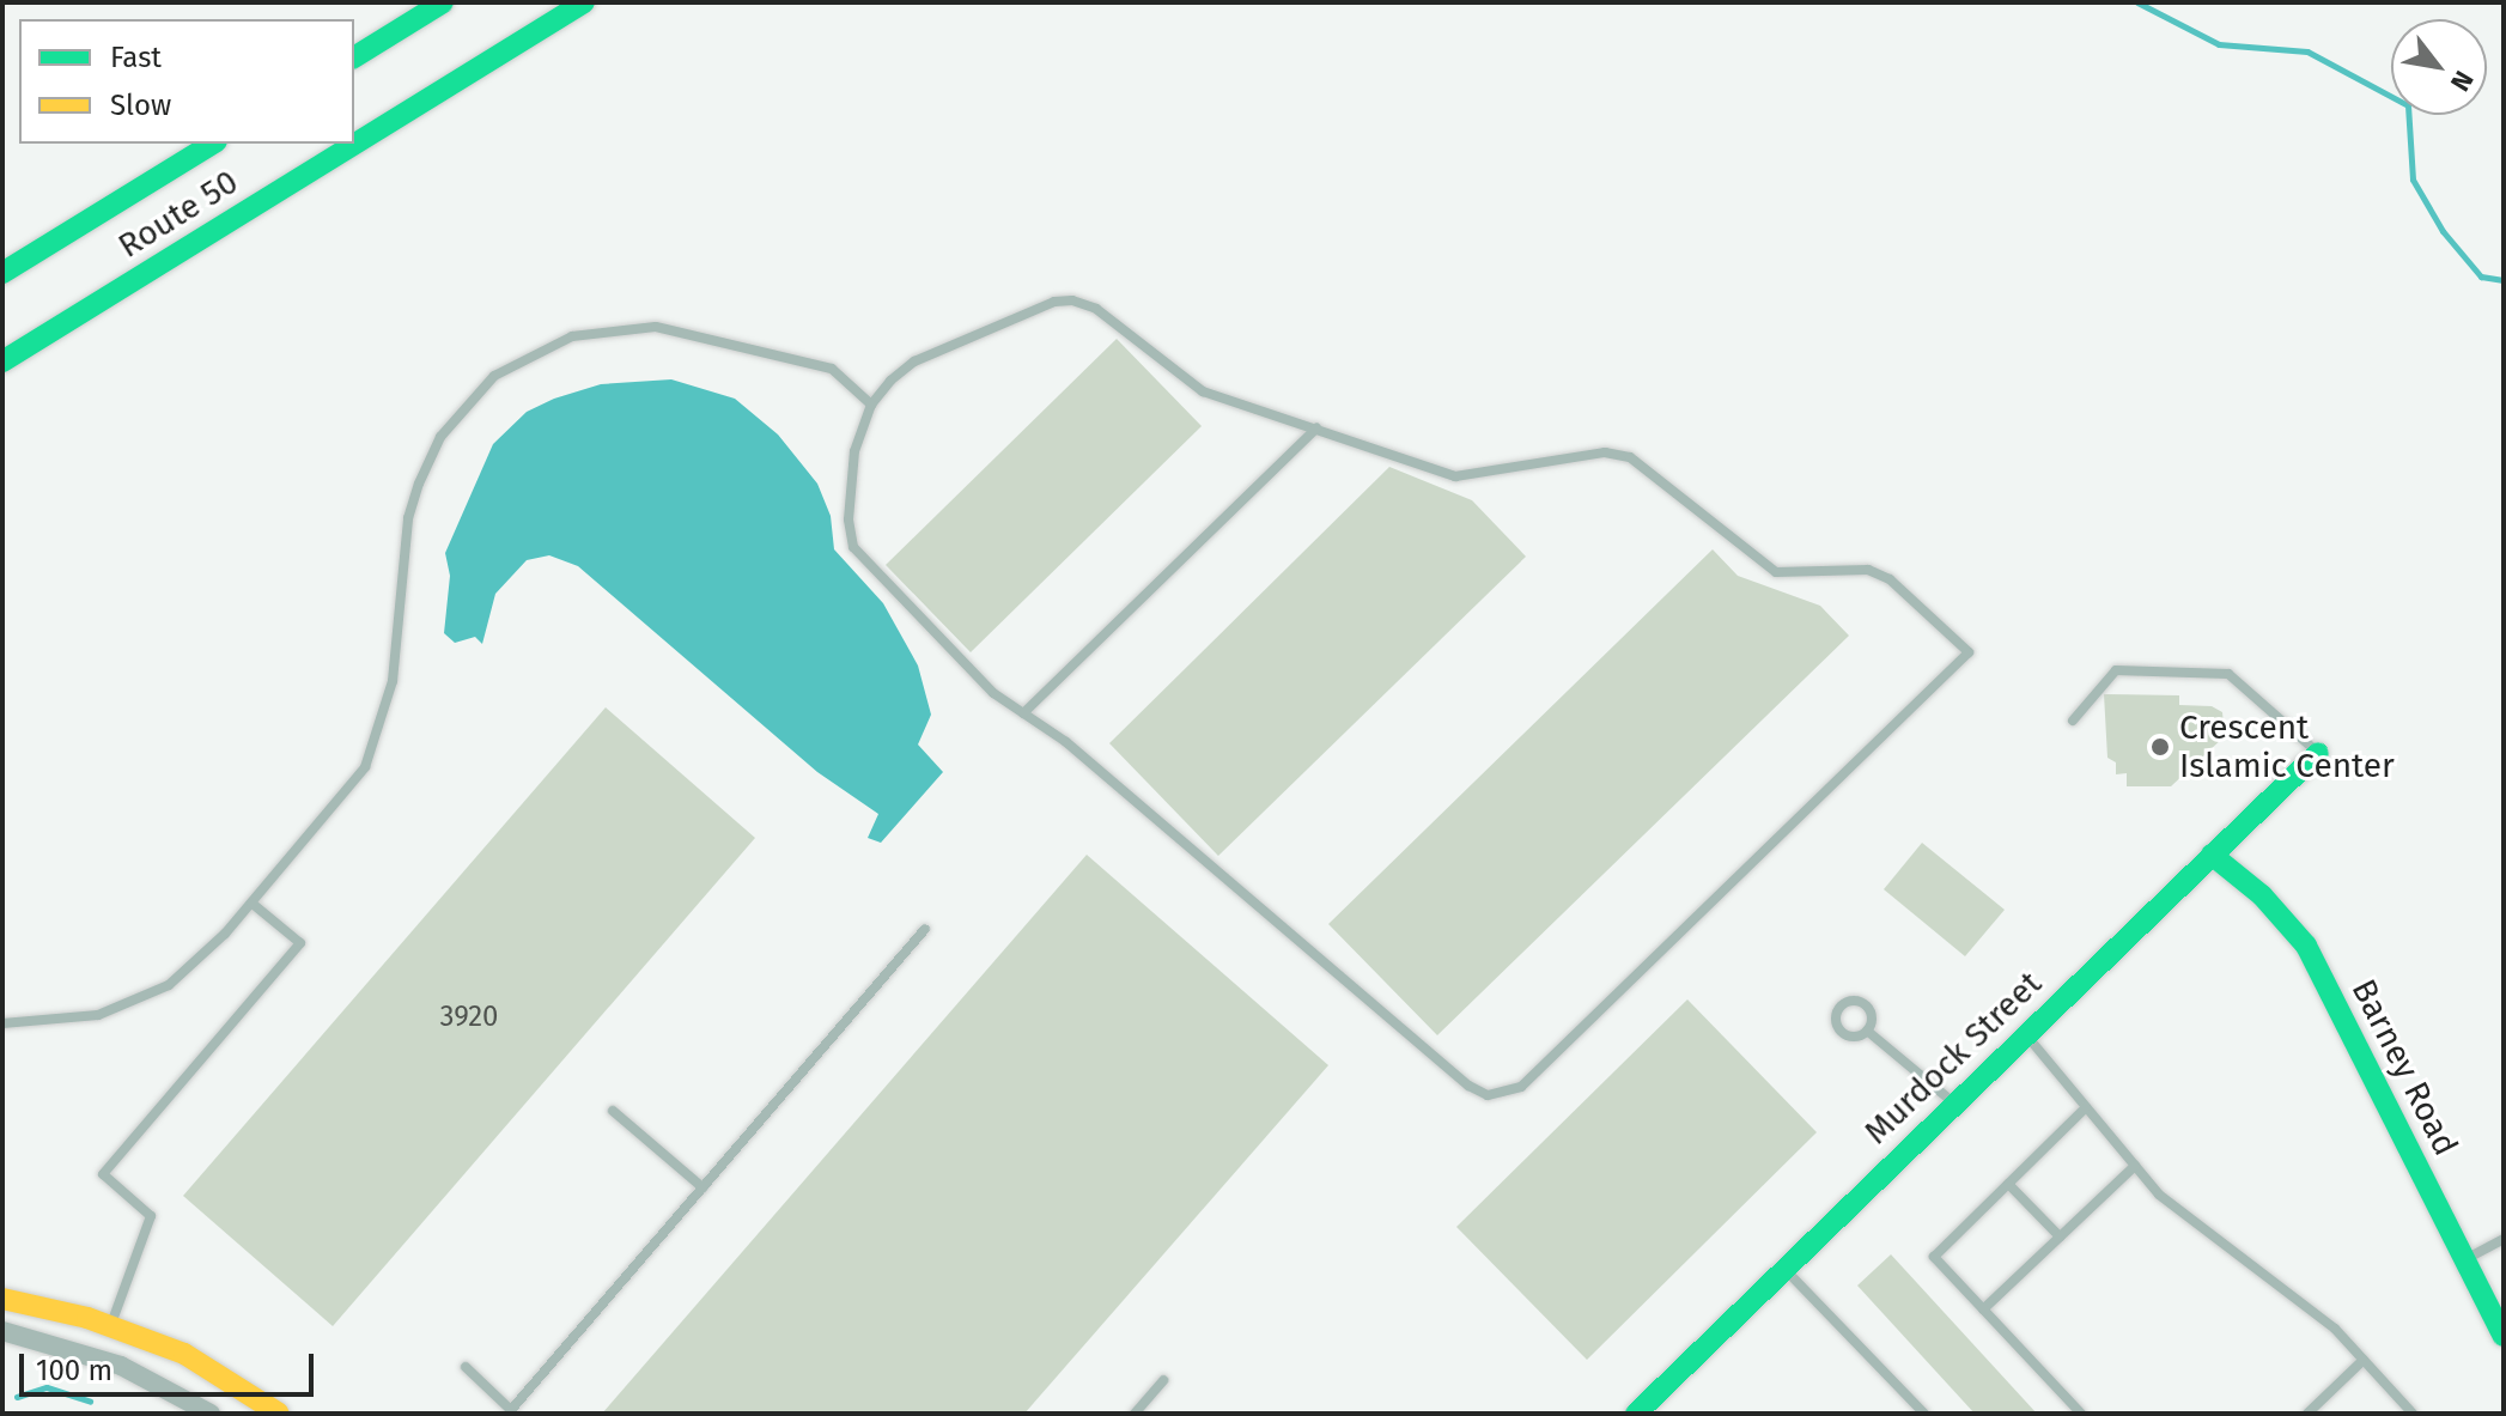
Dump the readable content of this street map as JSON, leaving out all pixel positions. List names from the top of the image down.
{
  "streets": {
    "main road": ["Route 50", "Murdock Street", "Barney Road"]
  },
  "crossings": [
    ["Murdock Street", "Barney Road"]
  ],
  "places": ["Crescent Islamic Center"],
  "house_numbers": ["3920"],
  "legend": ["Fast", "Slow"],
  "scale_bar": "100 m",
  "north": "bottom right"
}
